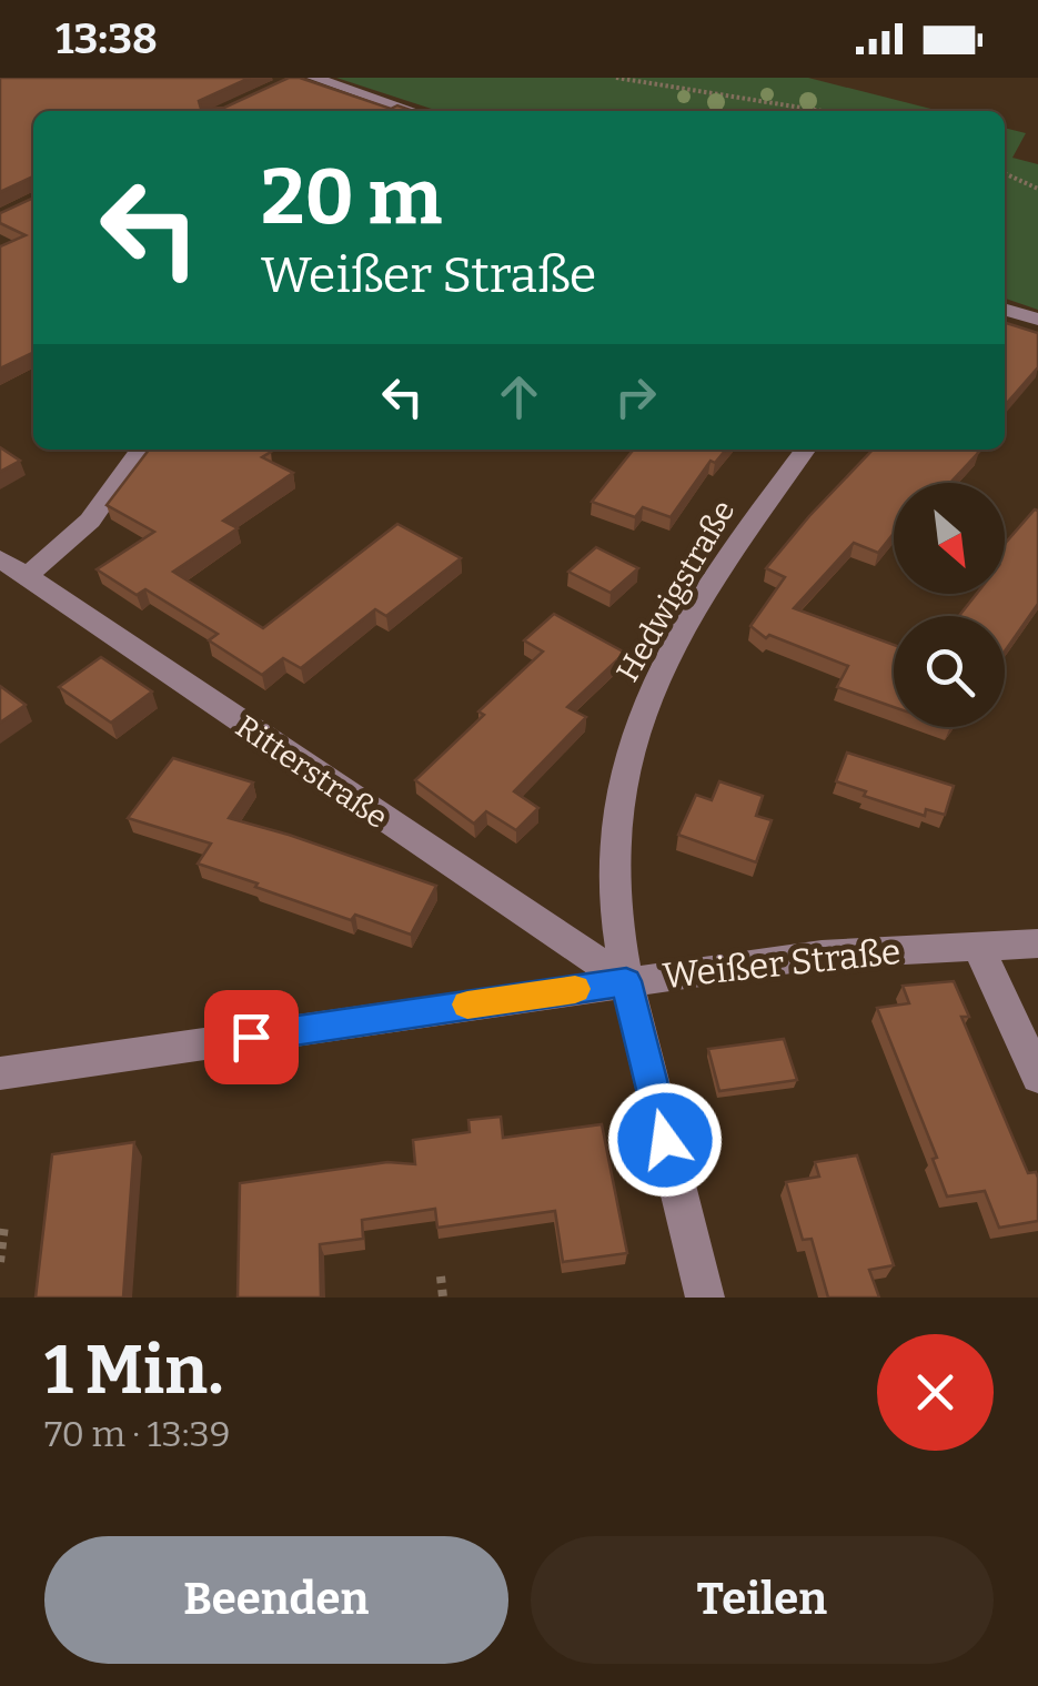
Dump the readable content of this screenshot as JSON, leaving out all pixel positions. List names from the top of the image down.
{
  "streets": {
    "street": ["Hedwigstraße", "Ritterstraße", "Weißer Straße"]
  },
  "crossings": [
    ["Hedwigstraße", "Ritterstraße"],
    ["Hedwigstraße", "Weißer Straße"],
    ["Ritterstraße", "Weißer Straße"]
  ],
  "north": "bottom right",
  "page": {
    "status": "13:38",
    "turn": ["20 m", "Weißer Straße"],
    "heading": ["1 Min.", "70 m · 13:39"],
    "buttons": ["Beenden", "Teilen"]
  }
}
